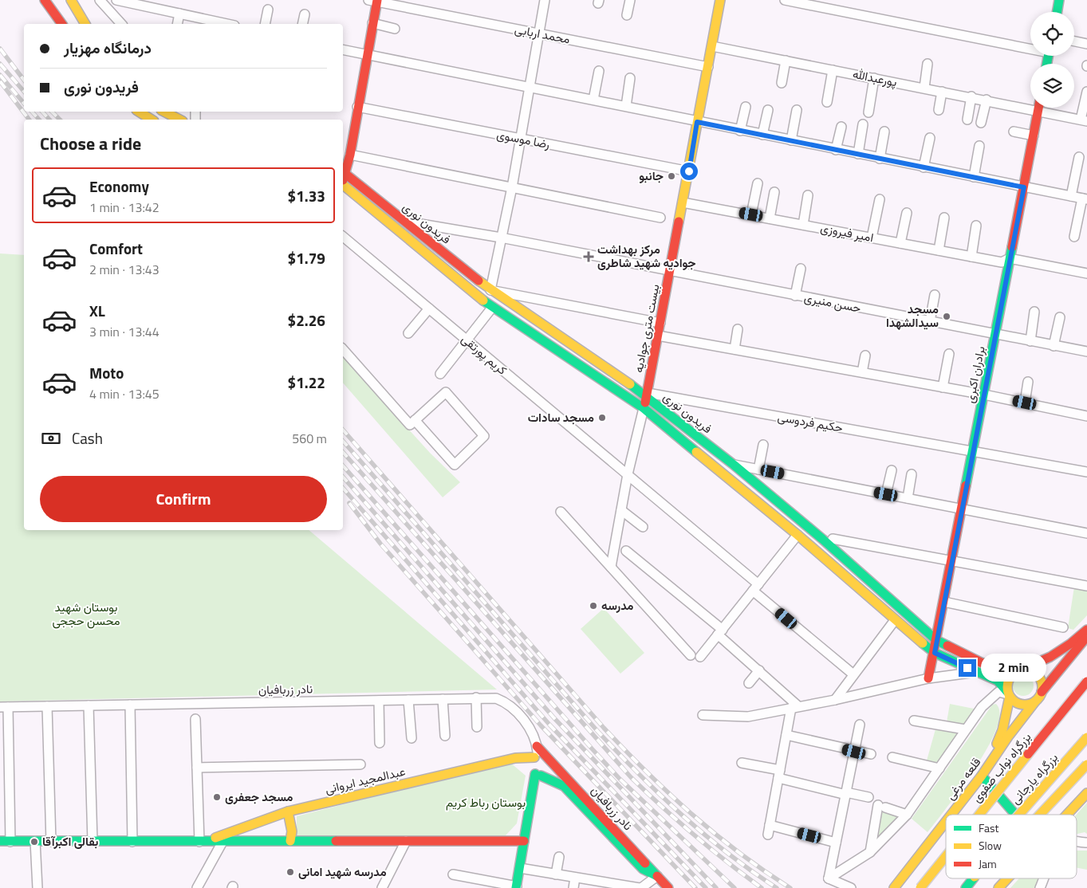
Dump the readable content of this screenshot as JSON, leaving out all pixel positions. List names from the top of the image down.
{
  "streets": {
    "main road": [
      "فریدون نوری",
      "بیست متری جوادیه",
      "برادران اکبری",
      "نادر زربافیان",
      "بزرگراه نواب صفوی",
      "قلعه مرغی",
      "بزرگراه یارجانی",
      "عبدالمجید ایروانی"
    ],
    "street": [
      "محمد اربابی",
      "پورعبدالله",
      "رضا موسوی",
      "امیر فیروزی",
      "حسن منیری",
      "کریم پورتقی",
      "حکیم فردوسی"
    ]
  },
  "crossings": [
    ["محمد اربابی", "بیست متری جوادیه"],
    ["پورعبدالله", "بیست متری جوادیه"],
    ["رضا موسوی", "بیست متری جوادیه"],
    ["فریدون نوری", "حسن منیری"],
    ["فریدون نوری", "بیست متری جوادیه"],
    ["فریدون نوری", "برادران اکبری"],
    ["فریدون نوری", "حکیم فردوسی"],
    ["فریدون نوری", "قلعه مرغی"],
    ["امیر فیروزی", "بیست متری جوادیه"],
    ["امیر فیروزی", "برادران اکبری"],
    ["حسن منیری", "بیست متری جوادیه"],
    ["حسن منیری", "برادران اکبری"],
    ["بیست متری جوادیه", "کریم پورتقی"],
    ["بیست متری جوادیه", "حکیم فردوسی"],
    ["برادران اکبری", "حکیم فردوسی"],
    ["نادر زربافیان", "عبدالمجید ایروانی"]
  ],
  "parks": ["بوستان شهید محسن حججی", "بوستان رباط کریم"],
  "places": {
    "other": [
      "جانبو",
      "مسجد سیدالشهدا",
      "مسجد سادات",
      "مدرسه",
      "مسجد جعفری",
      "بقالی اکبرآقا",
      "مدرسه شهید امانی"
    ],
    "health": ["مرکز بهداشت جوادیه شهید شاطری"]
  },
  "legend": ["Fast", "Slow", "Jam"],
  "page": {
    "banner": ["درمانگاه مهزیار", "فریدون نوری"],
    "heading": "Choose a ride",
    "list": [
      {
        "name": "Economy",
        "note": "1 min · 13:42",
        "value": "$1.33"
      },
      {
        "name": "Comfort",
        "note": "2 min · 13:43",
        "value": "$1.79"
      },
      {
        "name": "XL",
        "note": "3 min · 13:44",
        "value": "$2.26"
      },
      {
        "name": "Moto",
        "note": "4 min · 13:45",
        "value": "$1.22"
      }
    ],
    "pay": ["Cash", "560 m"],
    "buttons": "Confirm",
    "bubble": "2 min"
  }
}
